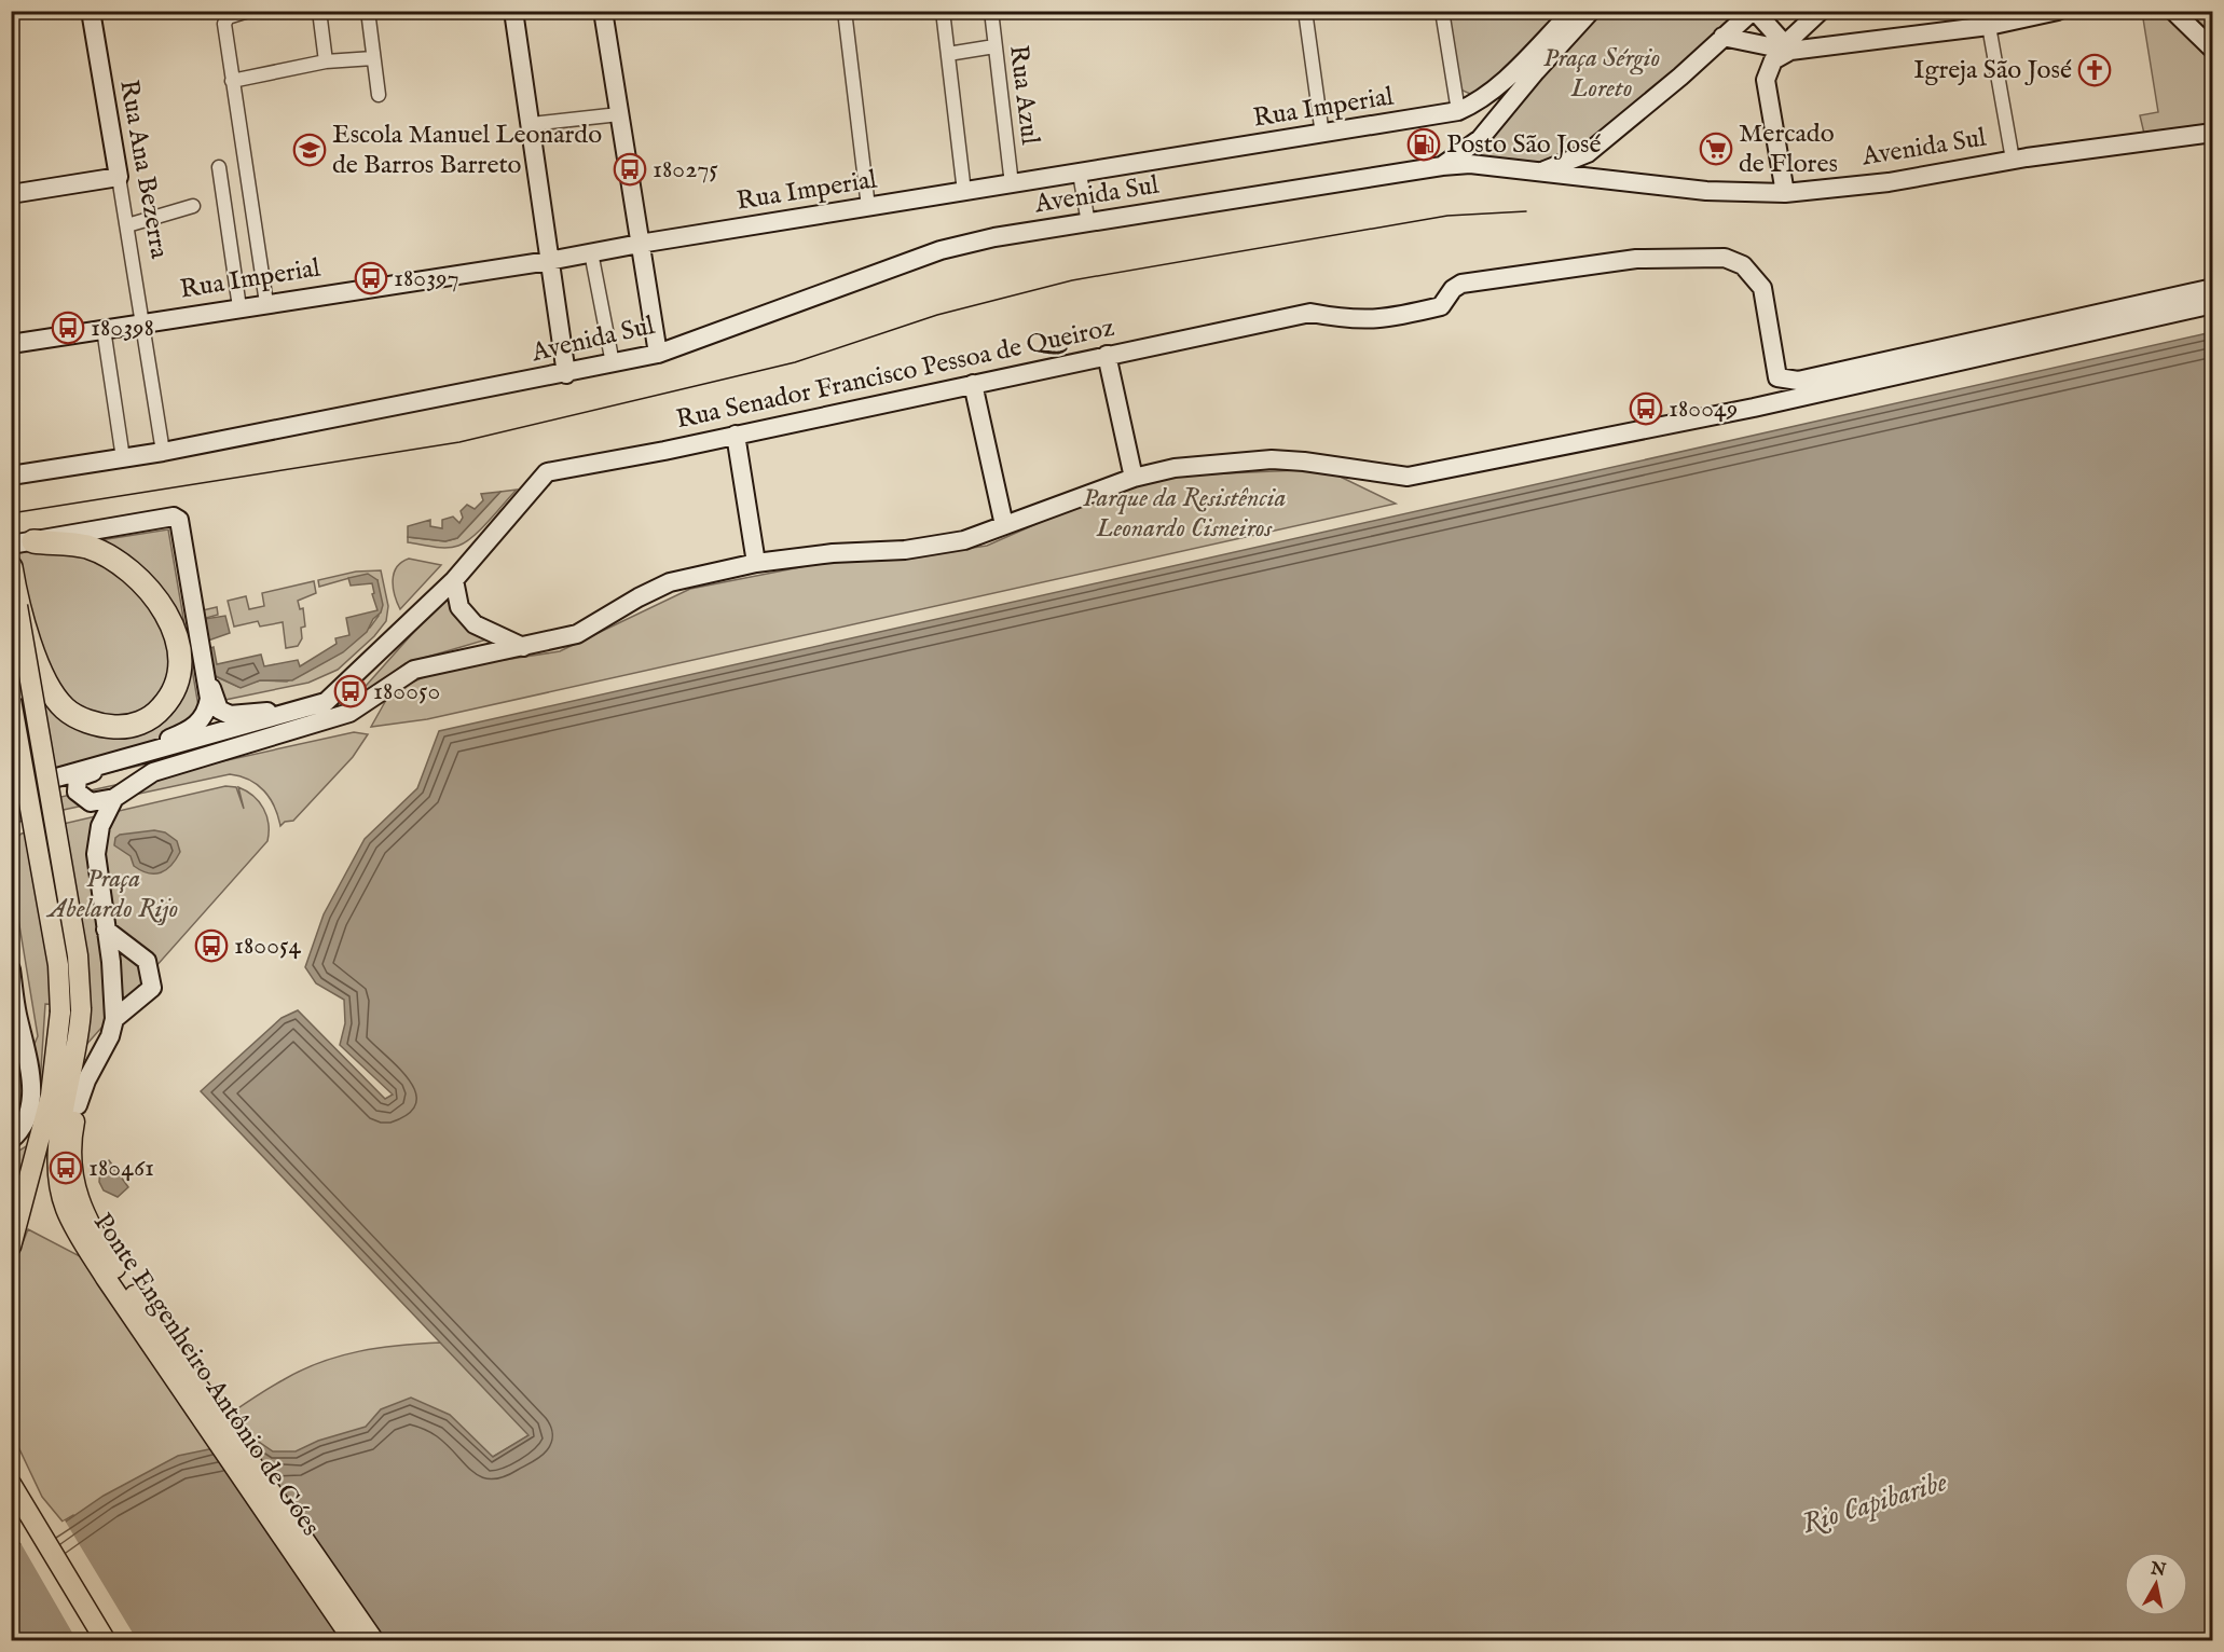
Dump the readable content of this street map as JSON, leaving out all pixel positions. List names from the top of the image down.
{
  "streets": {
    "main road": [
      "Rua Imperial",
      "Avenida Sul",
      "Rua Ana Bezerra",
      "Rua Senador Francisco Pessoa de Queiroz",
      "Ponte Engenheiro Antônio de Góes"
    ],
    "street": ["Rua Azul"]
  },
  "crossings": [
    ["Rua Azul", "Rua Imperial"],
    ["Rua Imperial", "Rua Ana Bezerra"],
    ["Avenida Sul", "Rua Ana Bezerra"]
  ],
  "water": ["Rio Capibaribe"],
  "parks": ["Praça Sérgio Loreto", "Parque da Resistência Leonardo Cisneiros", "Praça Abelardo Rijo"],
  "places": {
    "church": ["Igreja São José"],
    "fuel station": ["Posto São José"],
    "supermarket": ["Mercado de Flores"],
    "school or university": ["Escola Manuel Leonardo de Barros Barreto"],
    "bus stop": [
      "180275",
      "180397",
      "180398",
      "180049",
      "180050",
      "180054",
      "180461"
    ]
  },
  "north": "top"
}
